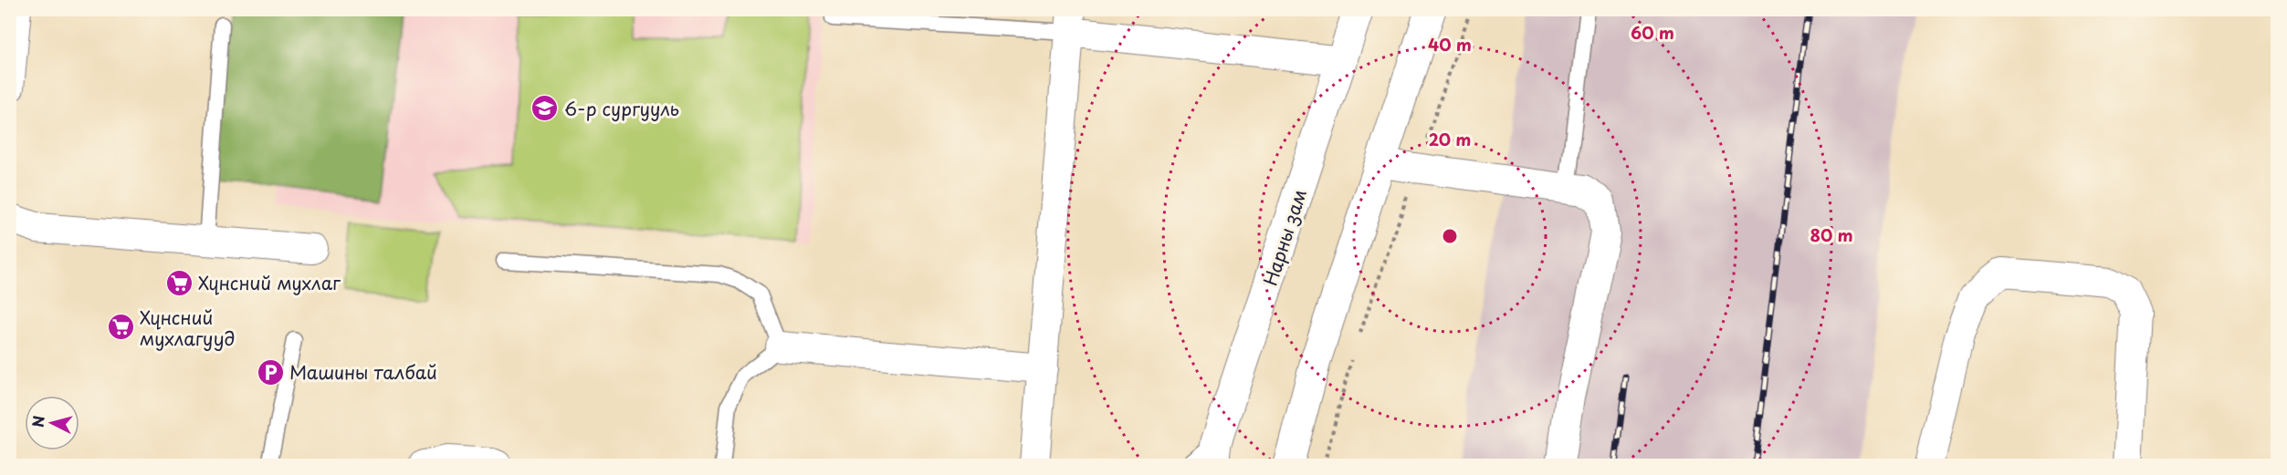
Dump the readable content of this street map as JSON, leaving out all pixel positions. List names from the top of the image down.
{
  "streets": {
    "main road": ["Нарны зам"]
  },
  "places": {
    "school or university": ["6-р сургууль"],
    "supermarket": ["Хүнсний мухлаг", "Хүнсний мухлагууд"],
    "parking": ["Машины талбай"]
  },
  "north": "left",
  "rings": [
    "60 m",
    "40 m",
    "20 m",
    "80 m"
  ]
}
